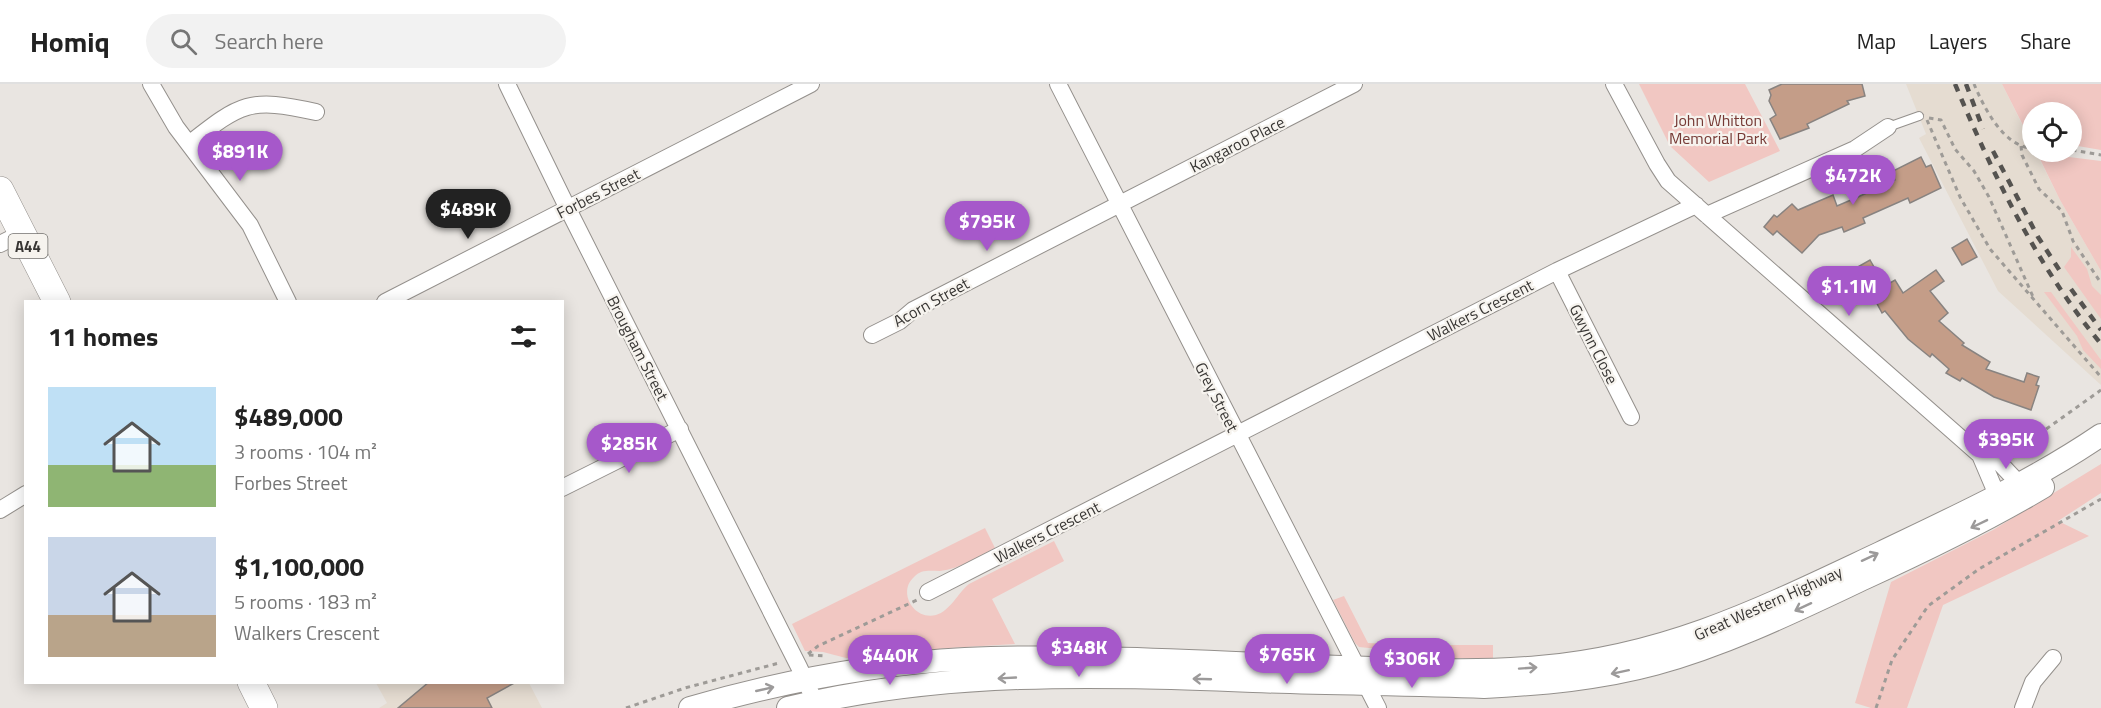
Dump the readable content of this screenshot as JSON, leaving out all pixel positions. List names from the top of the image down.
{
  "streets": {
    "highway": ["A44"],
    "main road": ["Great Western Highway"],
    "street": [
      "Kangaroo Place",
      "Forbes Street",
      "Acorn Street",
      "Walkers Crescent",
      "Gwynn Close",
      "Brougham Street",
      "Grey Street"
    ]
  },
  "crossings": [
    ["Kangaroo Place", "Acorn Street"],
    ["Kangaroo Place", "Grey Street"],
    ["Forbes Street", "Brougham Street"],
    ["Acorn Street", "Grey Street"],
    ["Walkers Crescent", "Gwynn Close"],
    ["Walkers Crescent", "Grey Street"],
    ["Brougham Street", "Great Western Highway"],
    ["Grey Street", "Great Western Highway"]
  ],
  "parks": ["John Whitton Memorial Park"],
  "page": {
    "header": "Homiq",
    "search": "Search here",
    "nav": ["Map", "Layers", "Share"],
    "price": [
      "$891K",
      "$472K",
      "$489K",
      "$795K",
      "$1.1M",
      "$395K",
      "$285K",
      "$348K",
      "$765K",
      "$440K",
      "$306K"
    ],
    "heading": "11 homes",
    "list": [
      {
        "name": "$489,000",
        "note": "3 rooms · 104 m² · Forbes Street"
      },
      {
        "name": "$1,100,000",
        "note": "5 rooms · 183 m² · Walkers Crescent"
      }
    ]
  }
}
